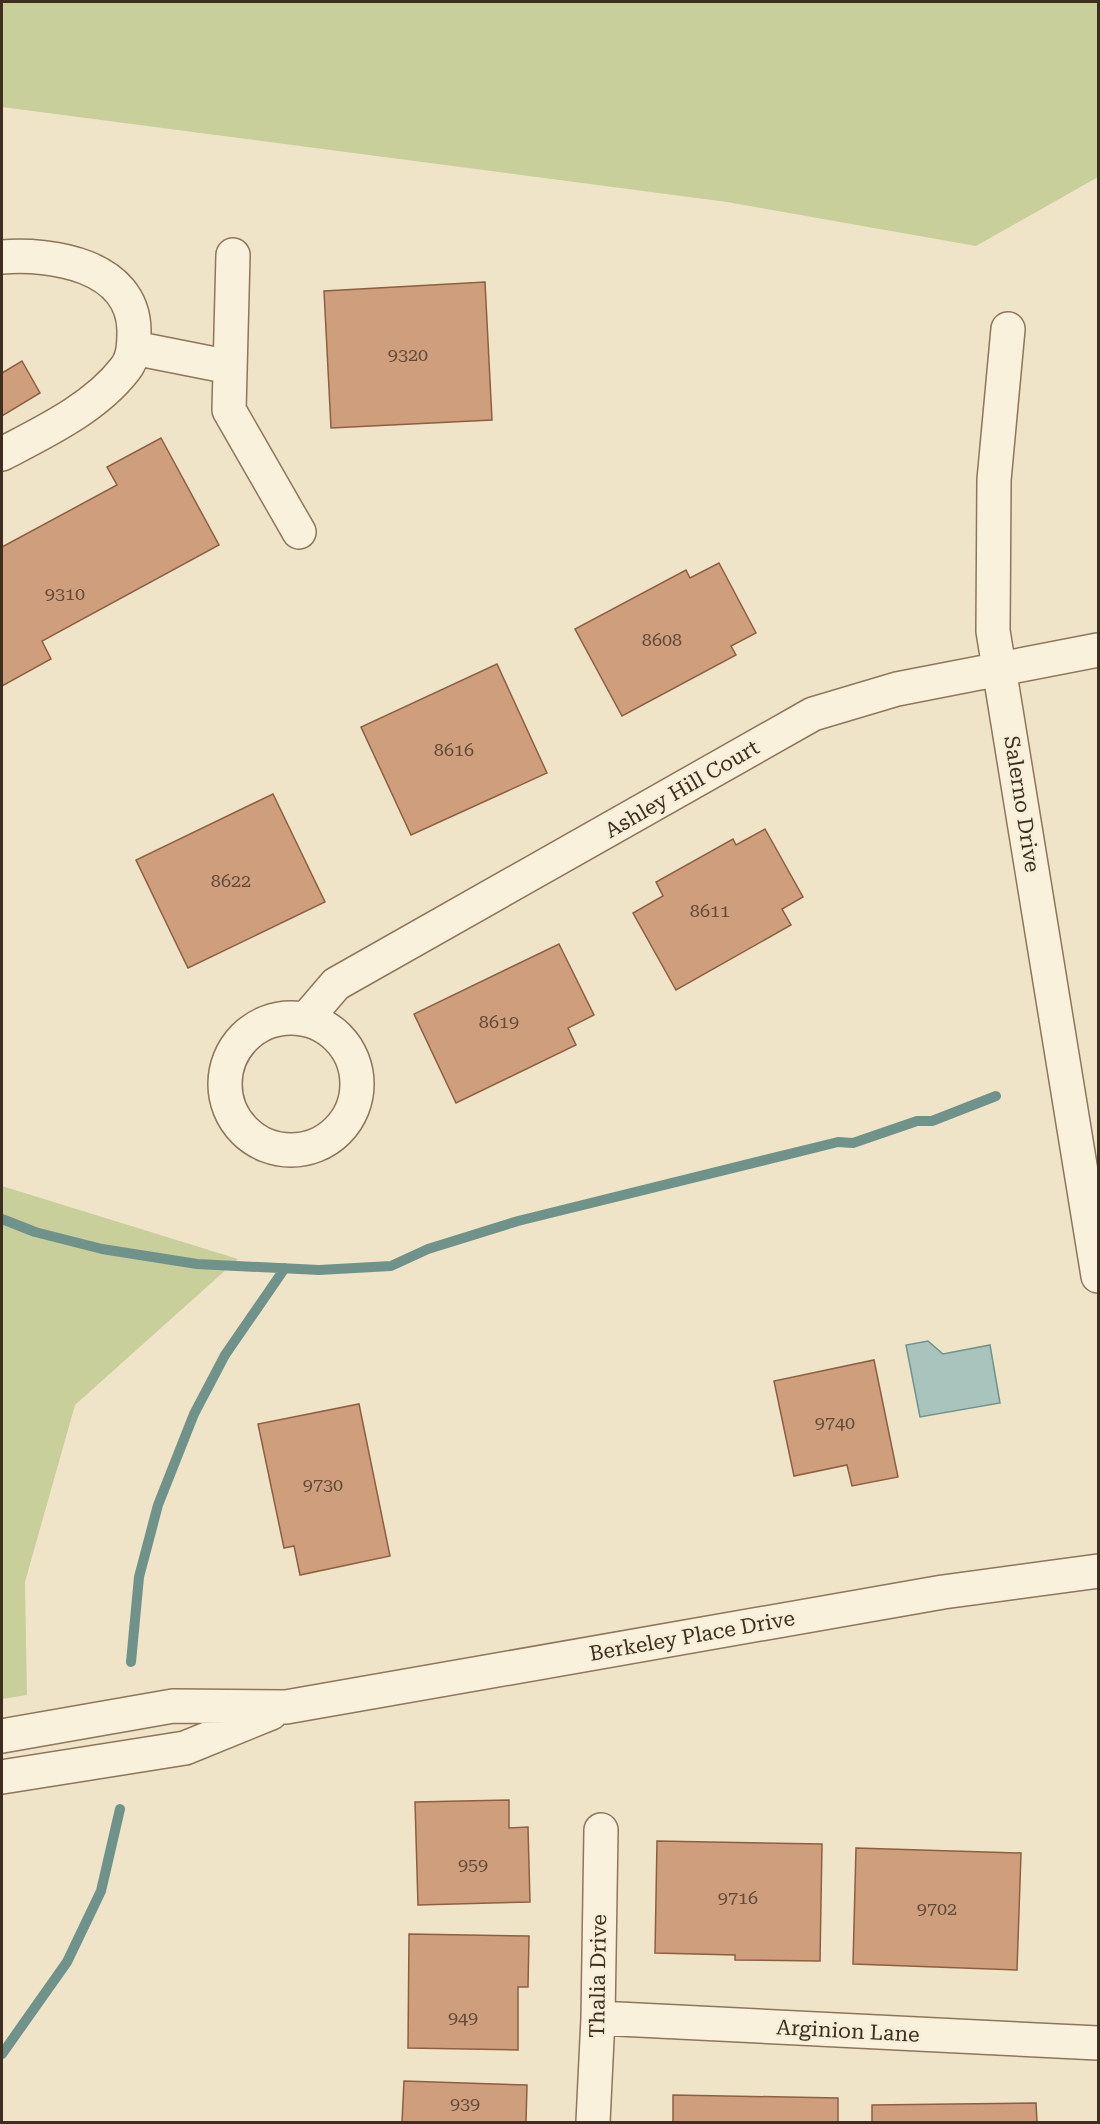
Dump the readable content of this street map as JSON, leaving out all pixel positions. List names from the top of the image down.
{
  "streets": {
    "street": [
      "Ashley Hill Court",
      "Salerno Drive",
      "Berkeley Place Drive",
      "Thalia Drive",
      "Arginion Lane"
    ]
  },
  "crossings": [
    ["Ashley Hill Court", "Salerno Drive"],
    ["Thalia Drive", "Arginion Lane"]
  ],
  "house_numbers": [
    "9320",
    "9310",
    "8608",
    "8616",
    "8622",
    "8611",
    "8619",
    "9740",
    "9730",
    "959",
    "9716",
    "9702",
    "949",
    "939"
  ]
}
